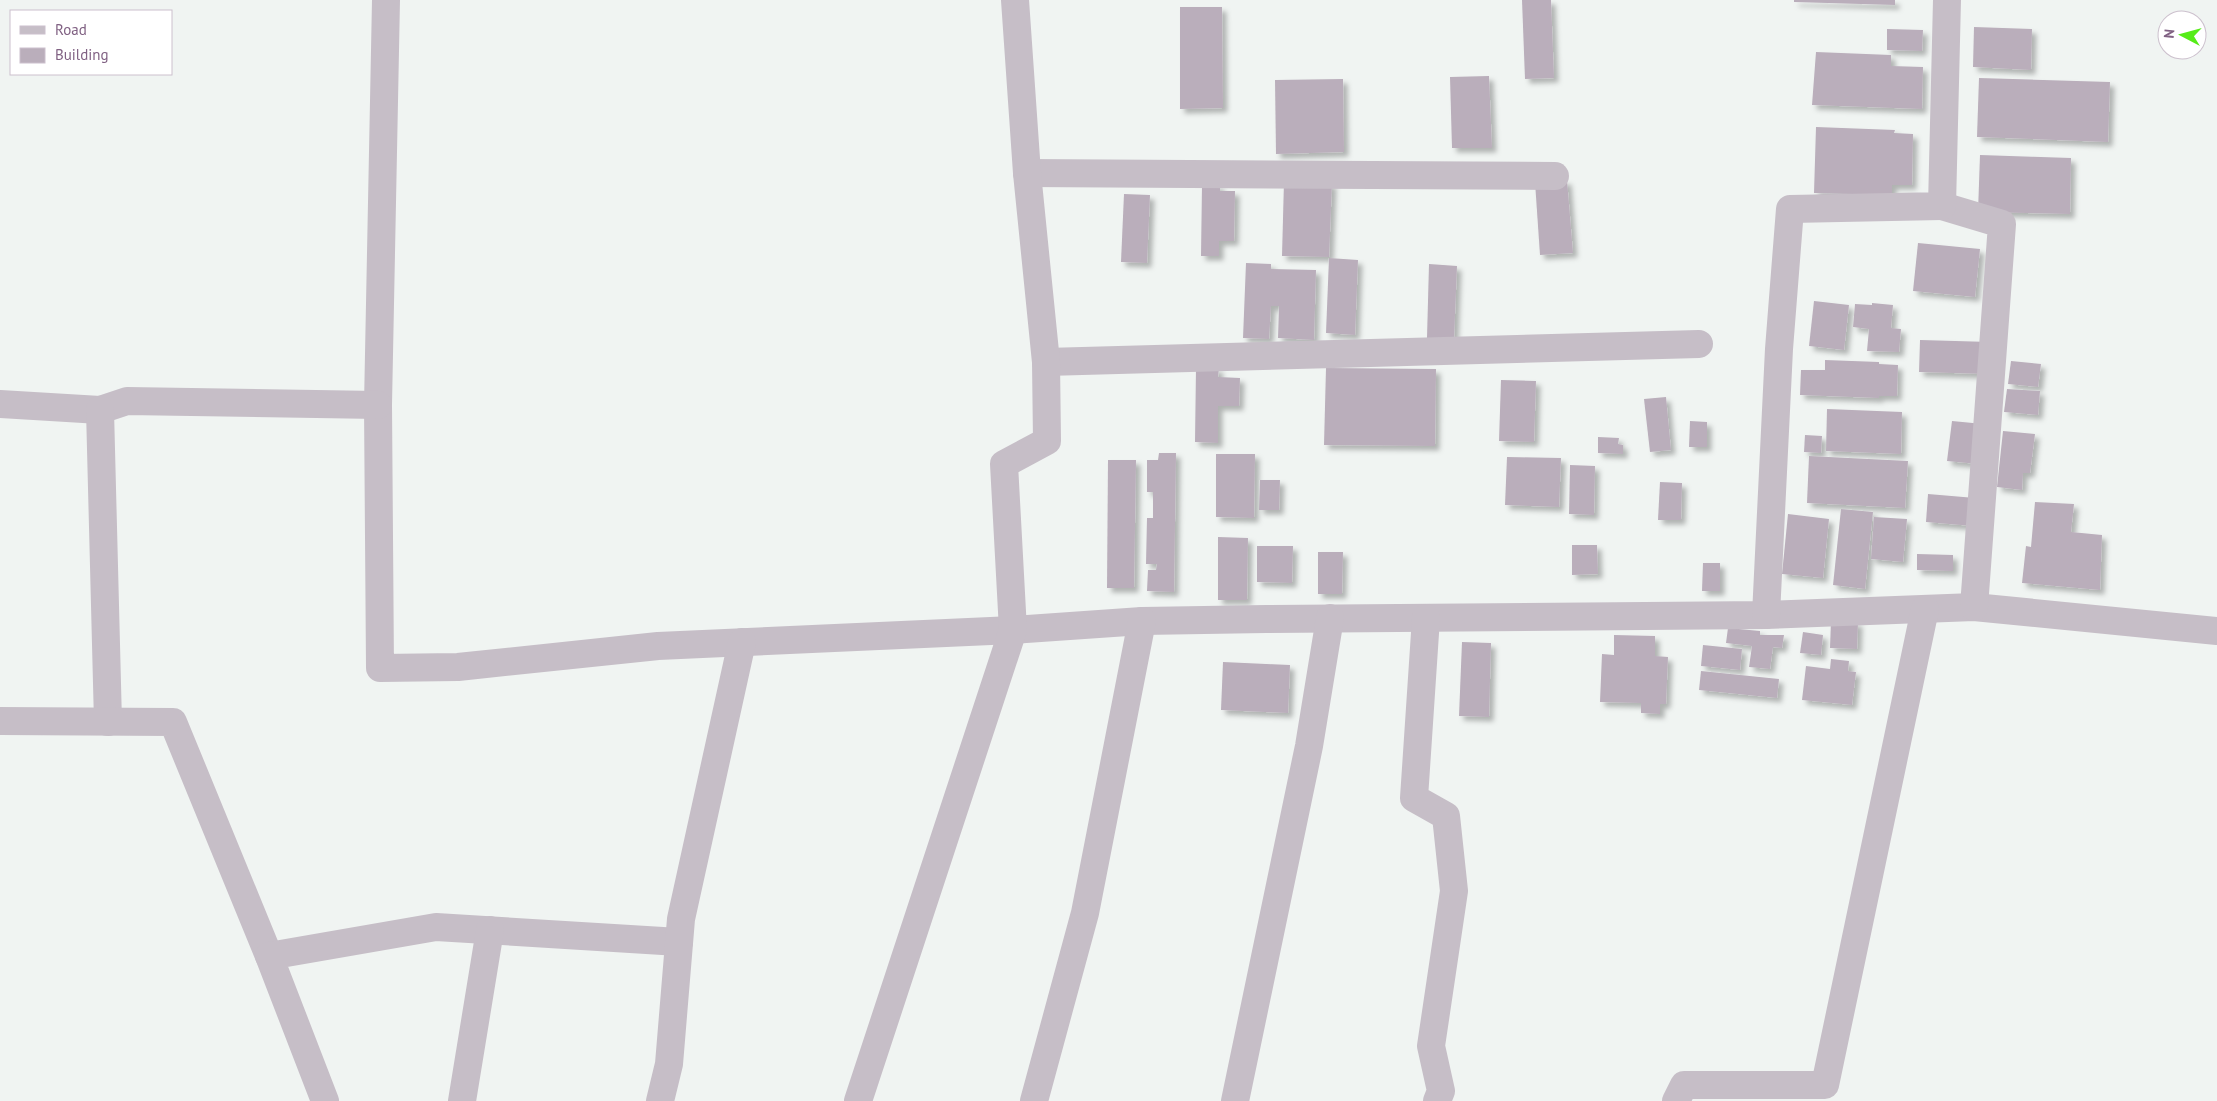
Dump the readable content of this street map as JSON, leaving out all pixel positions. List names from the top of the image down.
{
  "legend": ["Road", "Building"],
  "north": "left"
}
